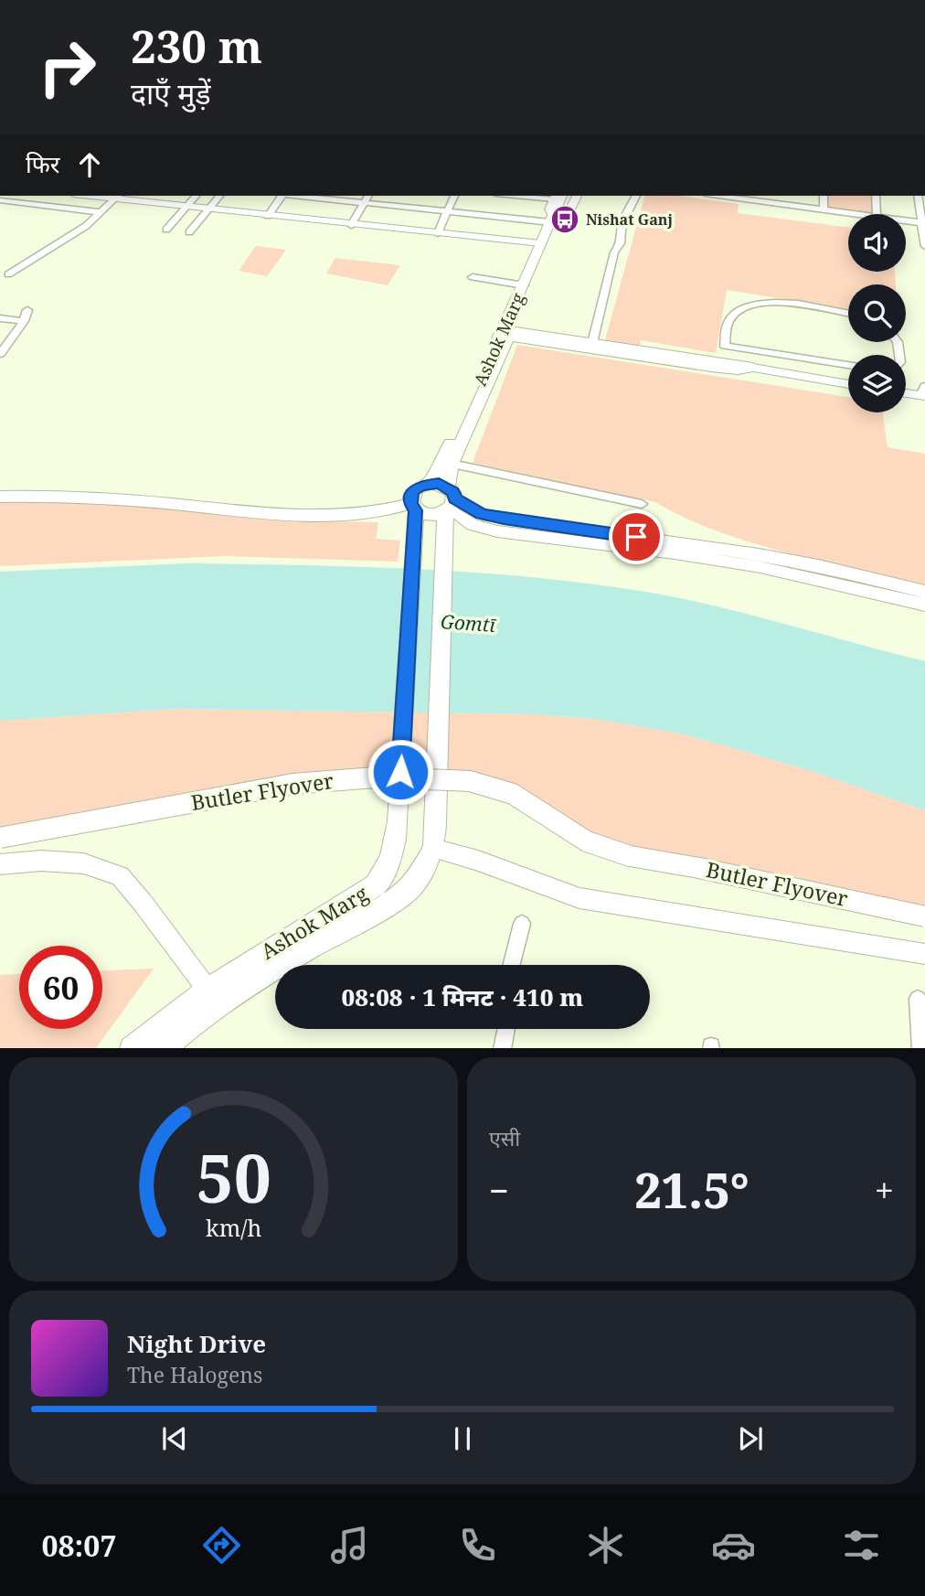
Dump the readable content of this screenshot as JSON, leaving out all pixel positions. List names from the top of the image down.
{
  "streets": {
    "main road": ["Ashok Marg"],
    "street": ["Butler Flyover"]
  },
  "water": ["Gomtī"],
  "places": {
    "bus stop": ["Nishat Ganj"]
  },
  "page": {
    "turn": ["230 m", "दाएँ मुड़ें"],
    "then": "फिर",
    "limit": "60",
    "trip": "08:08 · 1 मिनट · 410 m",
    "tile": "एसी",
    "heat": ["−", "21.5°", "+"],
    "song": ["Night Drive", "The Halogens"],
    "tabs": "08:07",
    "gauge": ["50", "km/h"]
  }
}
